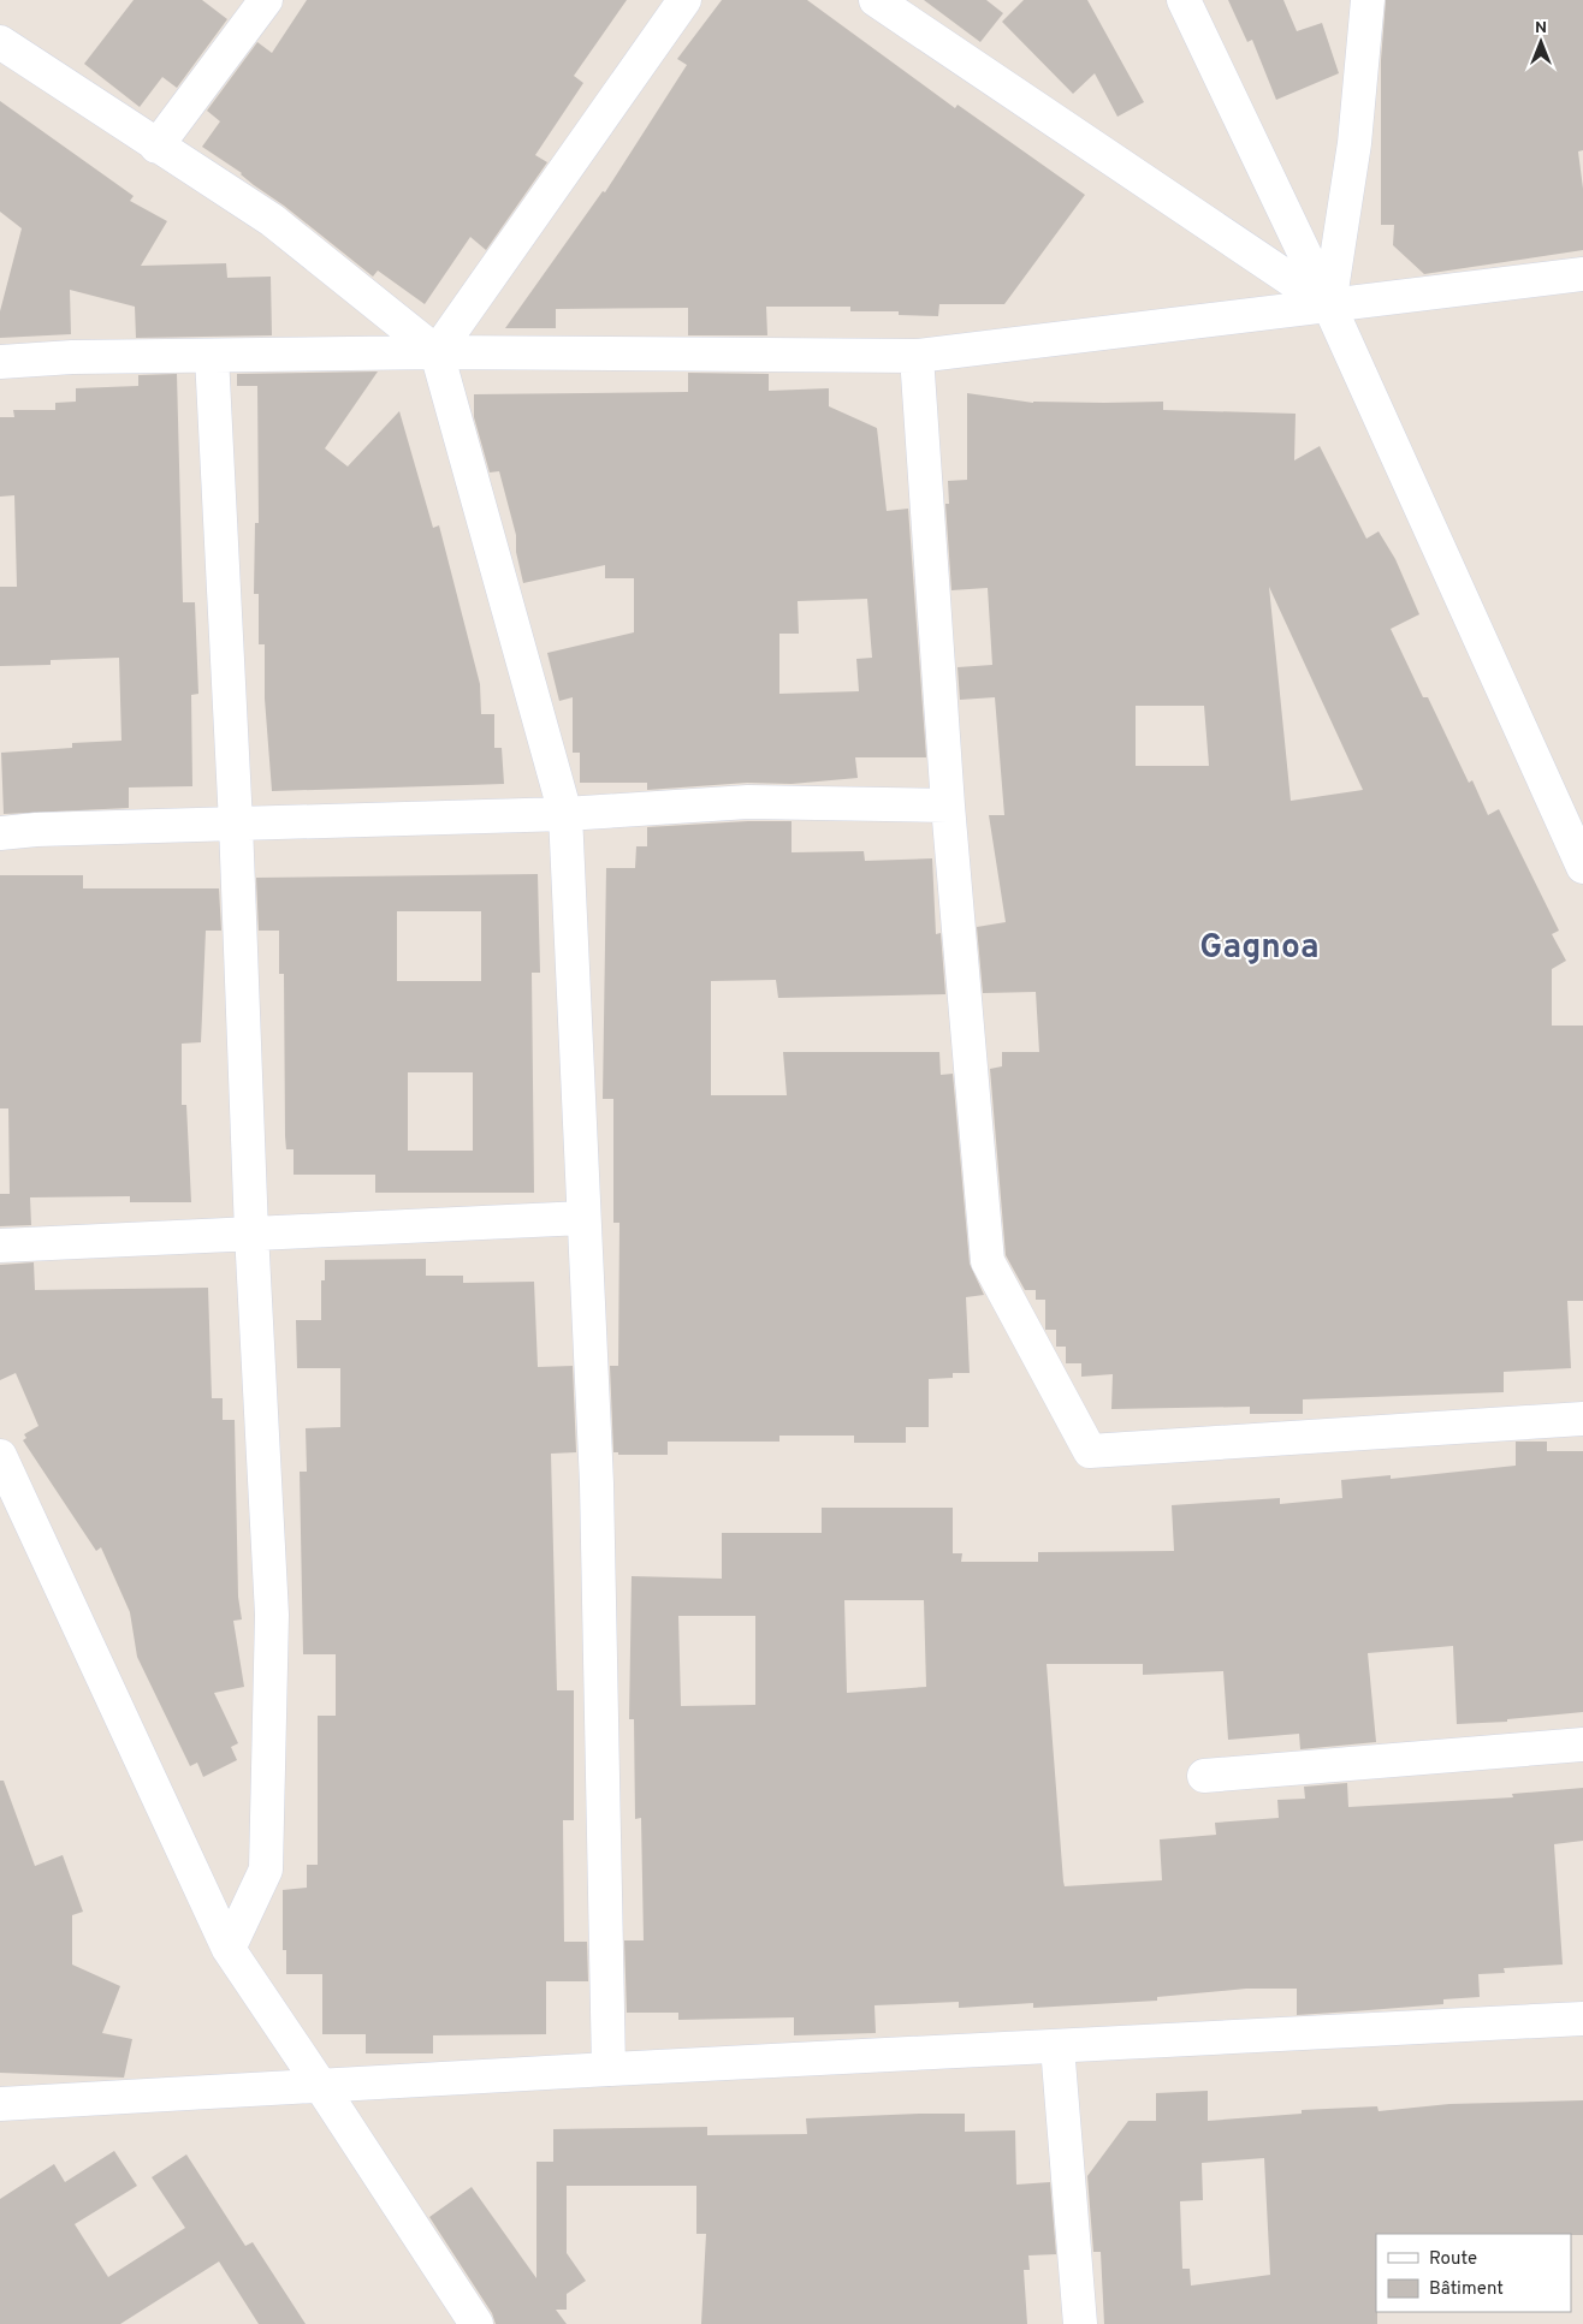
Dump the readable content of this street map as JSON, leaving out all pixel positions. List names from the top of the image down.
{
  "districts": ["Gagnoa"],
  "legend": ["Route", "Bâtiment"],
  "north": "top"
}
